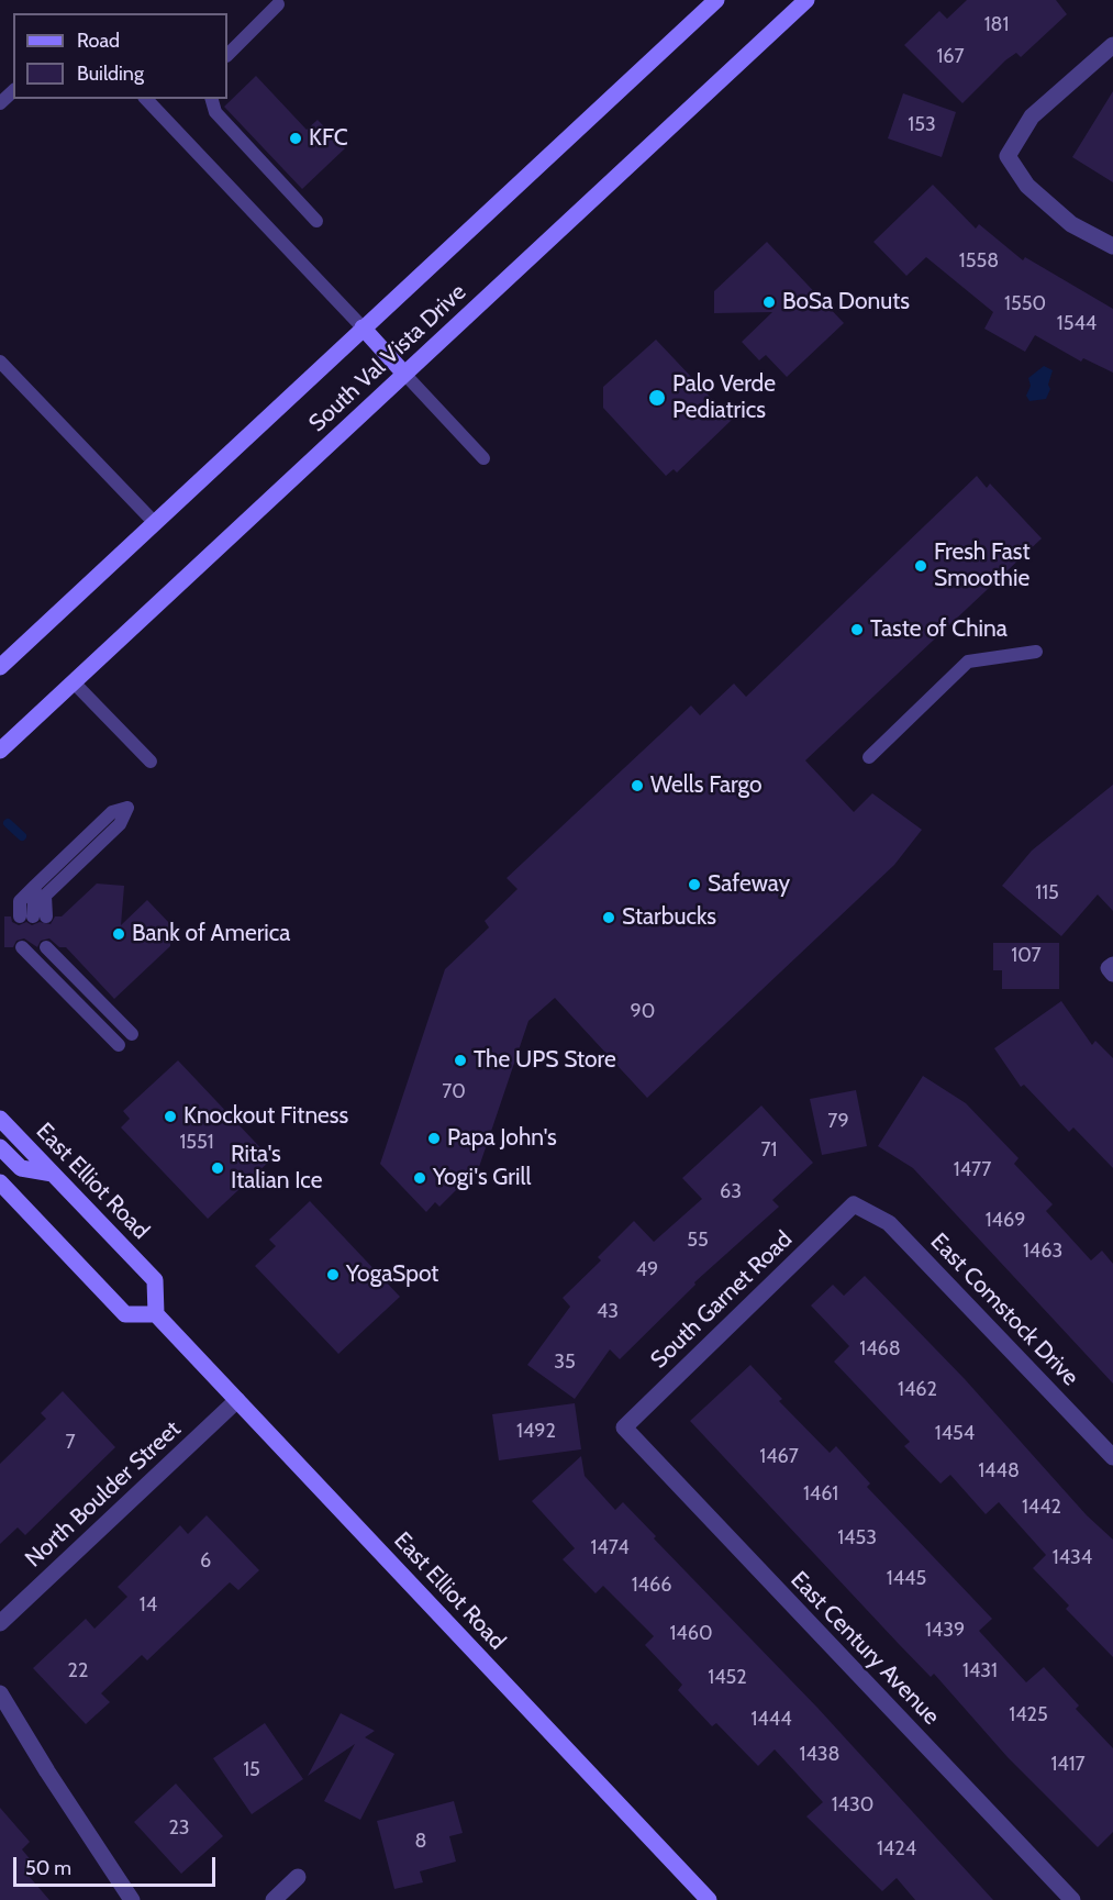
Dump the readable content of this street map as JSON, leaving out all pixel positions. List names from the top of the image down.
{
  "streets": {
    "main road": ["South Val Vista Drive", "East Elliot Road"],
    "street": [
      "South Garnet Road",
      "East Comstock Drive",
      "North Boulder Street",
      "East Century Avenue"
    ]
  },
  "crossings": [
    ["East Elliot Road", "North Boulder Street"],
    ["South Garnet Road", "East Comstock Drive"],
    ["South Garnet Road", "East Century Avenue"]
  ],
  "places": [
    "KFC",
    "BoSa Donuts",
    "Palo Verde Pediatrics",
    "Fresh Fast Smoothie",
    "Taste of China",
    "Wells Fargo",
    "Safeway",
    "Starbucks",
    "Bank of America",
    "The UPS Store",
    "Knockout Fitness",
    "Papa John's",
    "Rita's Italian Ice",
    "Yogi's Grill",
    "YogaSpot"
  ],
  "house_numbers": [
    "181",
    "167",
    "153",
    "1558",
    "1550",
    "1544",
    "115",
    "107",
    "90",
    "70",
    "79",
    "1551",
    "71",
    "1477",
    "63",
    "1469",
    "55",
    "1463",
    "49",
    "43",
    "1468",
    "35",
    "1462",
    "1492",
    "1454",
    "7",
    "1467",
    "1448",
    "1461",
    "1442",
    "1453",
    "1474",
    "1434",
    "6",
    "1445",
    "1466",
    "14",
    "1439",
    "1460",
    "22",
    "1431",
    "1452",
    "1425",
    "1444",
    "1438",
    "1417",
    "15",
    "1430",
    "23",
    "8",
    "1424"
  ],
  "legend": ["Road", "Building"],
  "scale_bar": "50 m"
}
